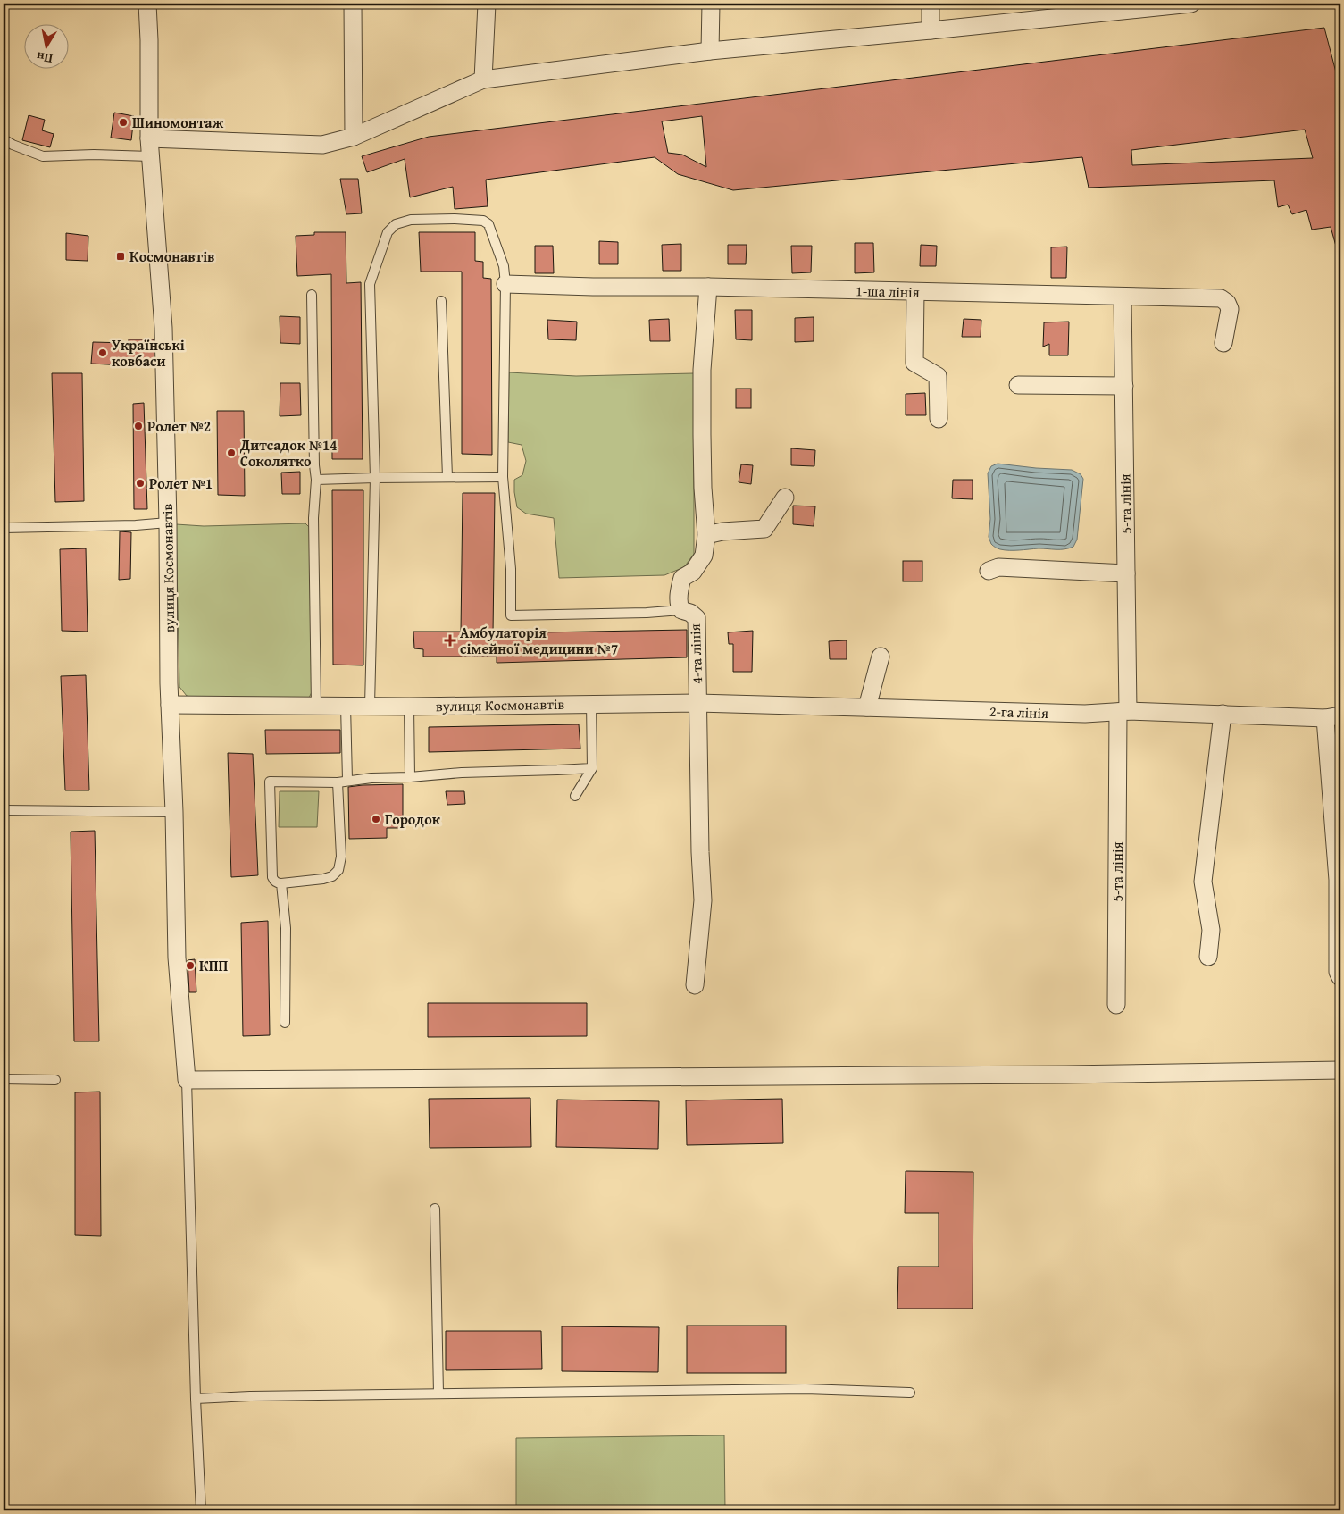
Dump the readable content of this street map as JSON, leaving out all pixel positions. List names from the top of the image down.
{
  "streets": {
    "street": [
      "1-ша лінія",
      "5-та лінія",
      "вулиця Космонавтів",
      "4-та лінія",
      "2-га лінія"
    ]
  },
  "crossings": [
    ["1-ша лінія", "5-та лінія"],
    ["1-ша лінія", "4-та лінія"],
    ["5-та лінія", "2-га лінія"],
    ["вулиця Космонавтів", "4-та лінія"],
    ["вулиця Космонавтів", "2-га лінія"],
    ["4-та лінія", "2-га лінія"]
  ],
  "places": {
    "other": [
      "Шиномонтаж",
      "Українські ковбаси",
      "Ролет №2",
      "Дитсадок №14 Соколятко",
      "Ролет №1",
      "Городок",
      "КПП"
    ],
    "transit": ["Космонавтів"],
    "health": ["Амбулаторія сімейної медицини №7"]
  },
  "north": "bottom"
}
